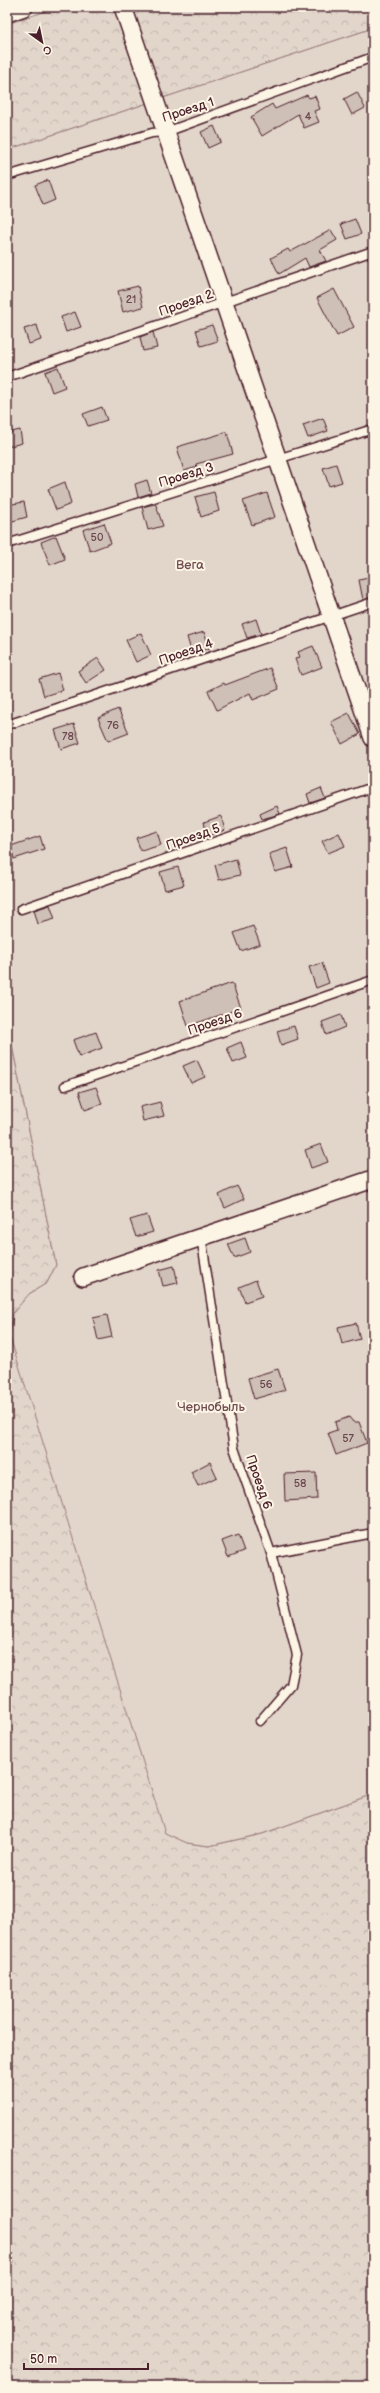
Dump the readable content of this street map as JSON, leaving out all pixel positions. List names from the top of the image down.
{
  "streets": {
    "lane": [
      "Проезд 1",
      "Проезд 2",
      "Проезд 3",
      "Проезд 4",
      "Проезд 5",
      "Проезд 6"
    ]
  },
  "parks": ["Вега", "Чернобыль"],
  "house_numbers": [
    "4",
    "21",
    "50",
    "76",
    "78",
    "56",
    "57",
    "58"
  ],
  "scale_bar": "50 m",
  "north": "bottom right"
}
